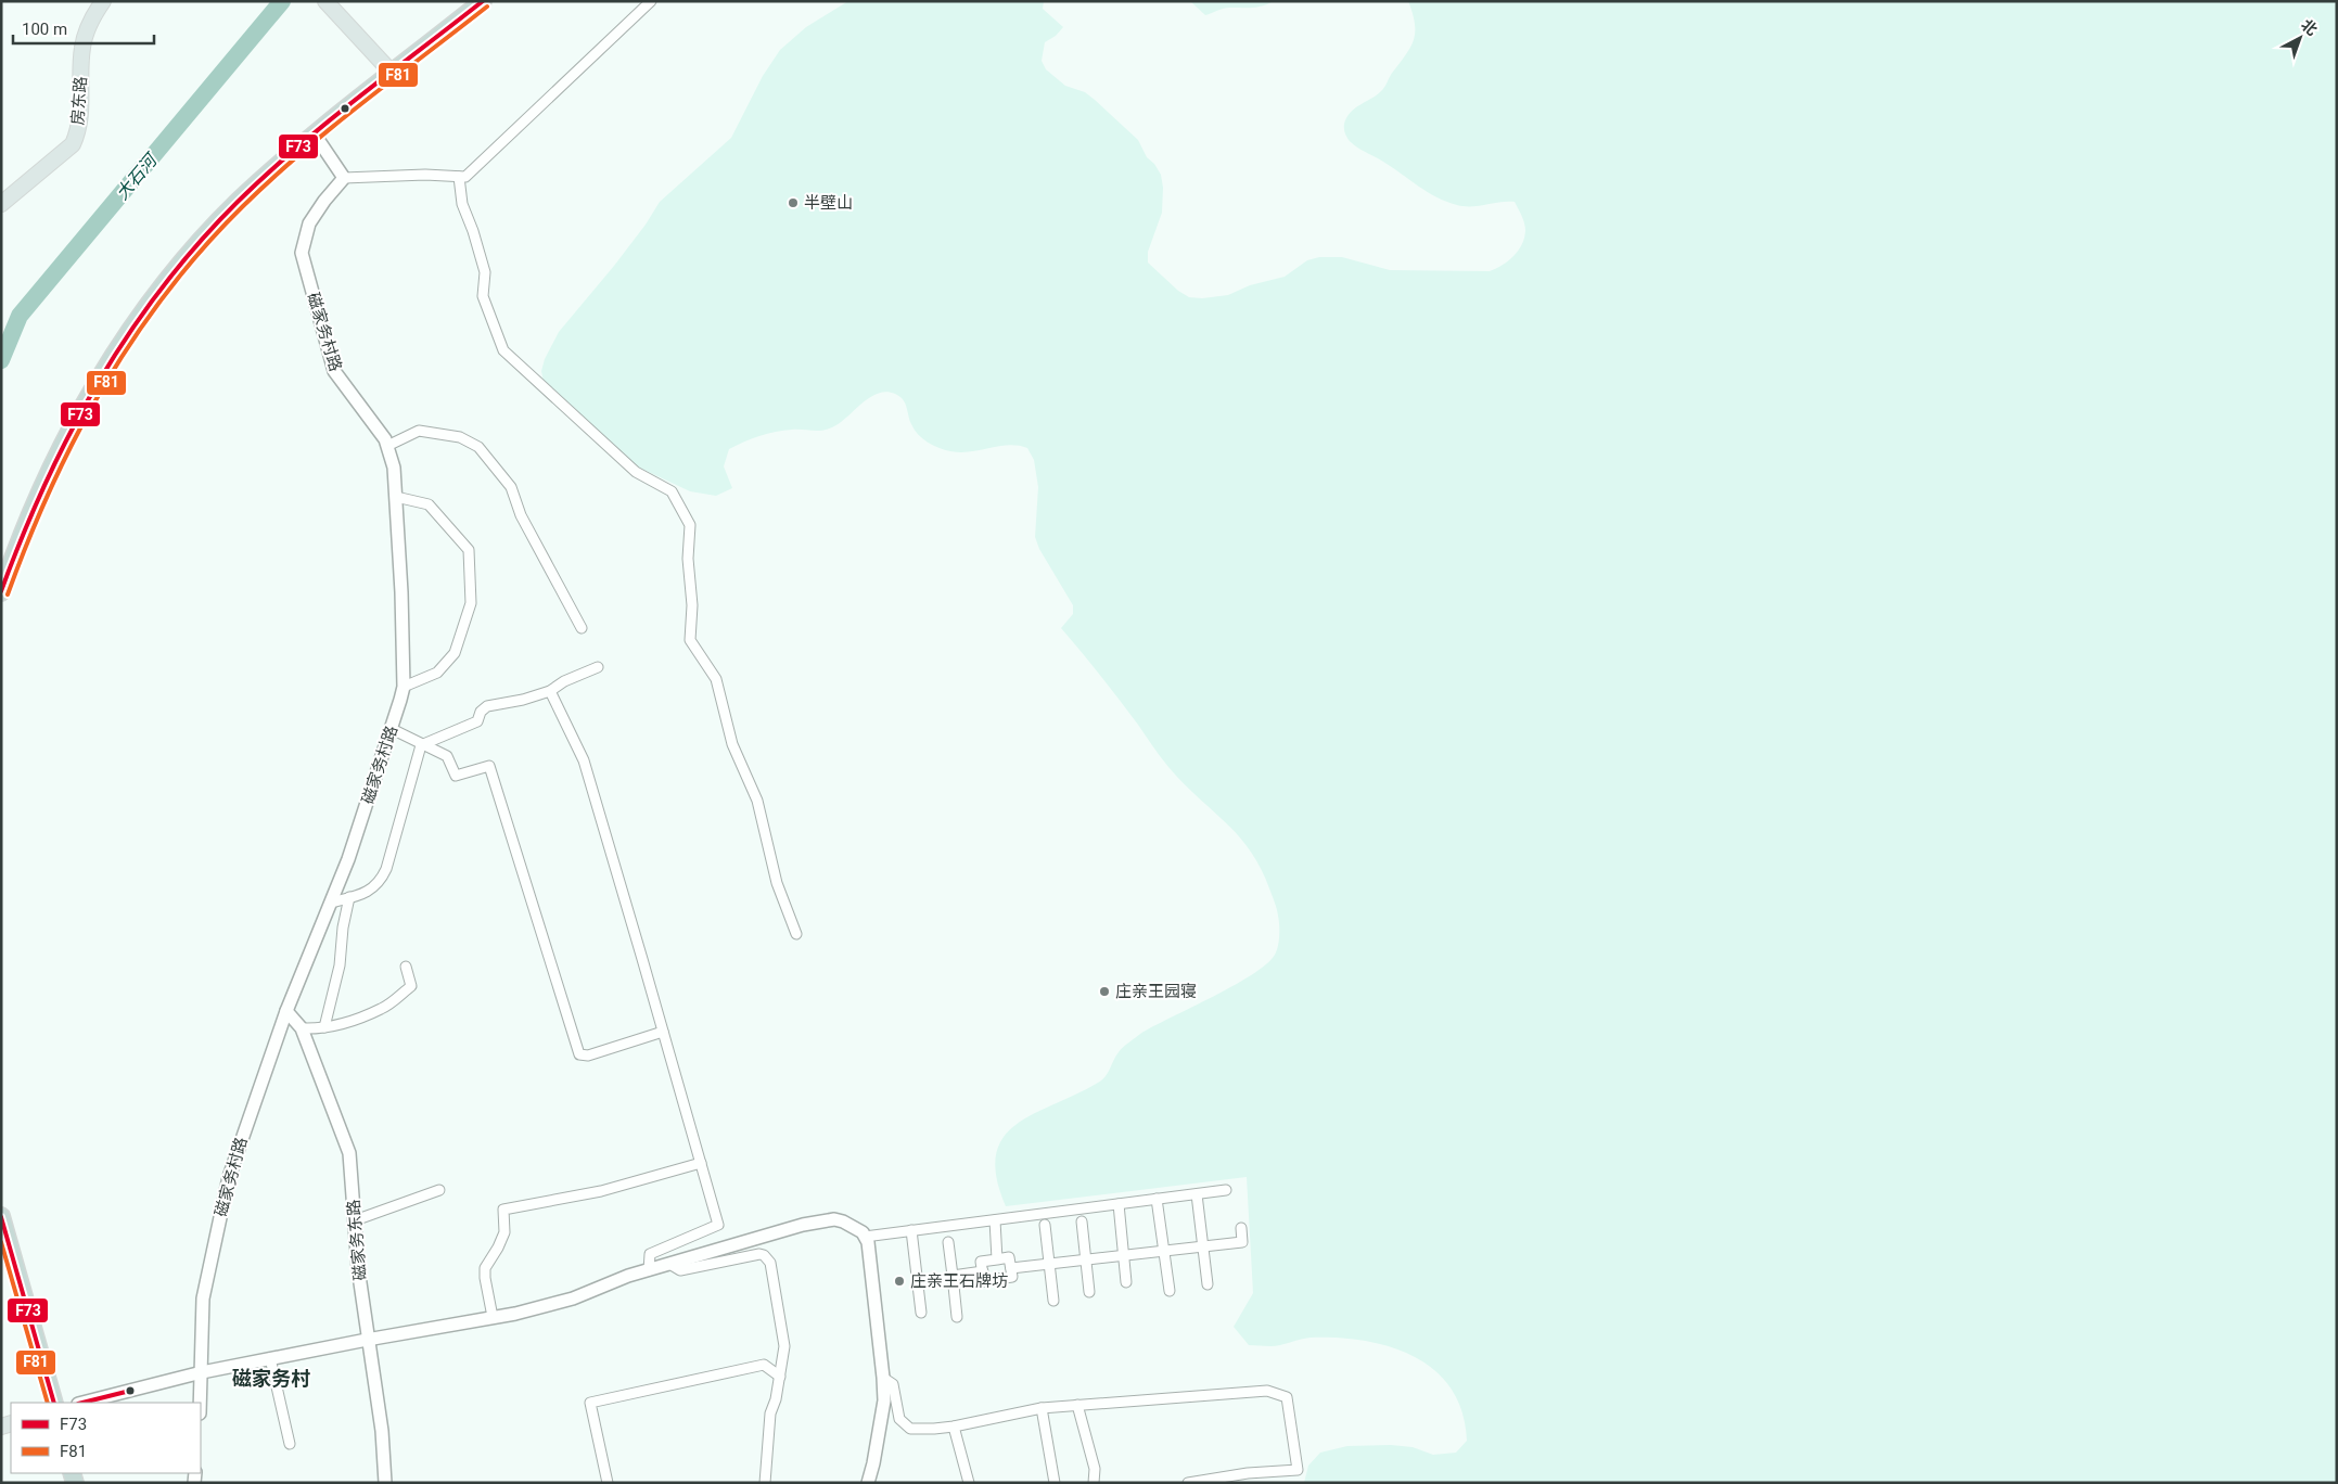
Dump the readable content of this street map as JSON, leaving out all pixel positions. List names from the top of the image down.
{
  "streets": {
    "main road": ["房东路"],
    "street": ["磁家务村路", "磁家务东路"]
  },
  "crossings": [
    ["磁家务村路", "磁家务东路"]
  ],
  "districts": ["磁家务村"],
  "water": ["大石河"],
  "places": ["半壁山", "庄亲王园寝", "庄亲王石牌坊"],
  "lines": ["transit line F73", "transit line F81"],
  "legend": ["F73", "F81"],
  "scale_bar": "100 m",
  "north": "top right"
}
